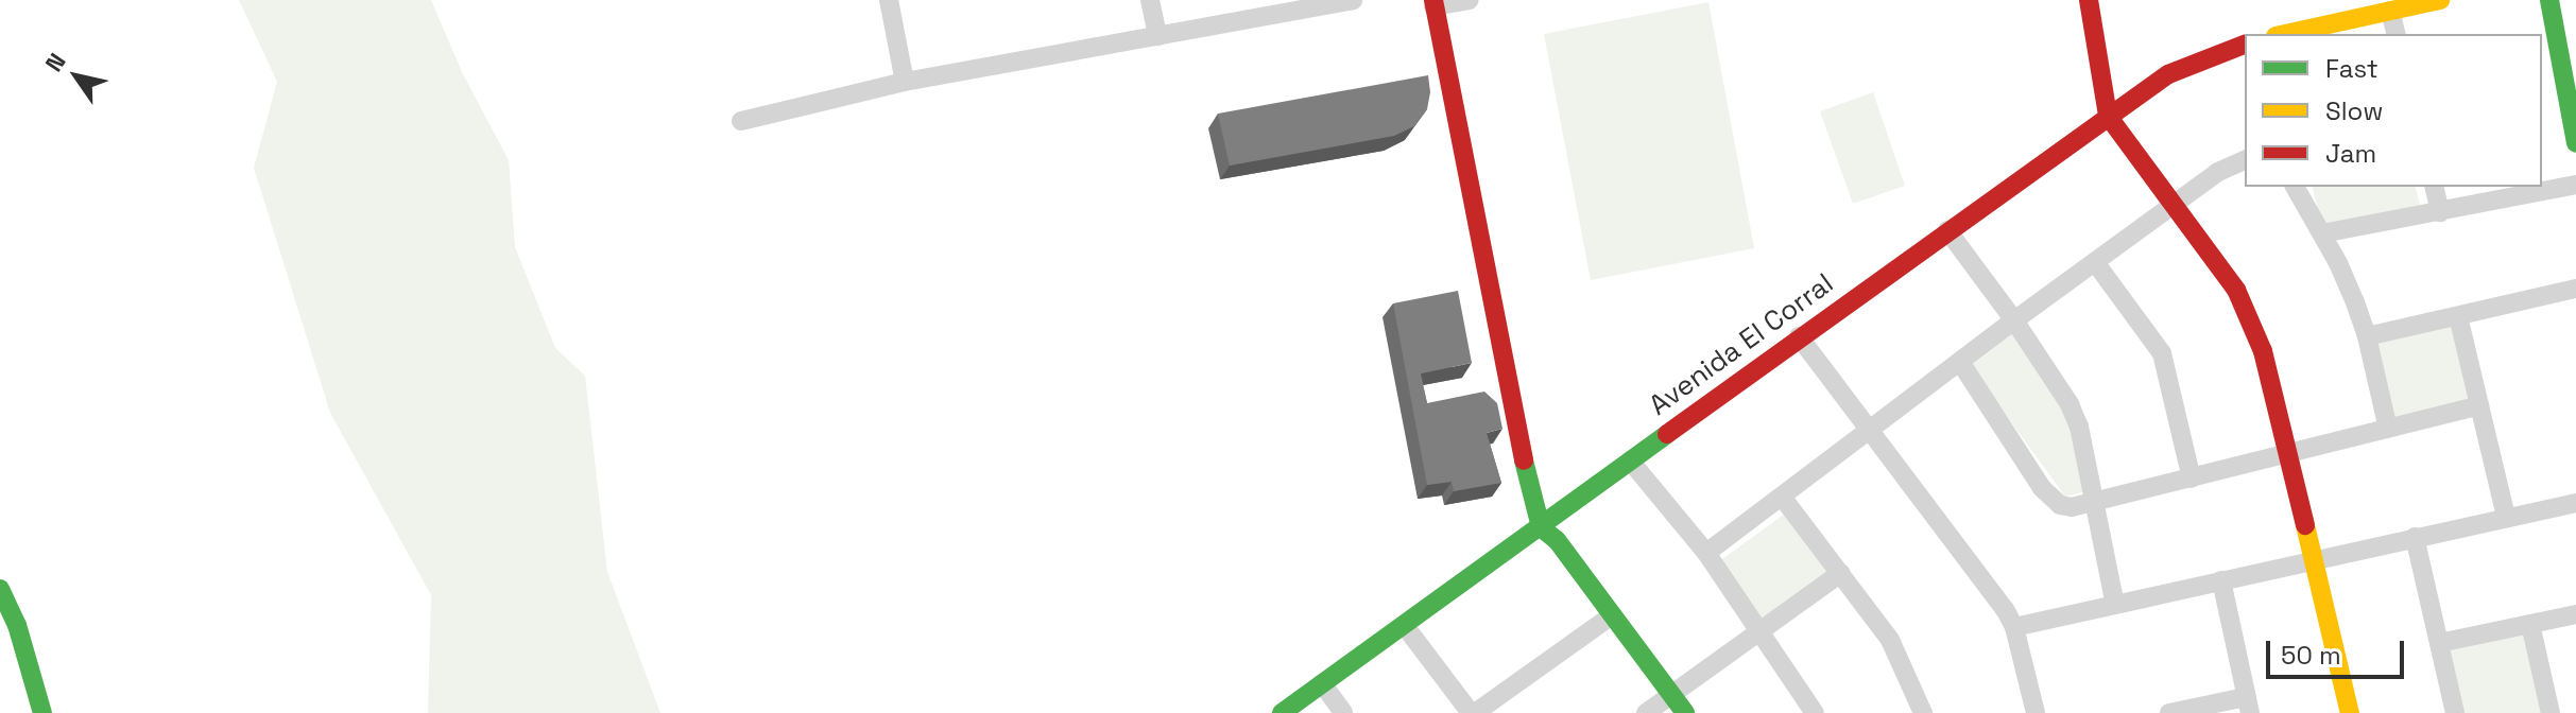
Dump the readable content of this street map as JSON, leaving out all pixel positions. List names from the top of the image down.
{
  "streets": {
    "street": ["Avenida El Corral"]
  },
  "legend": ["Fast", "Slow", "Jam"],
  "scale_bar": "50 m",
  "north": "top left"
}
